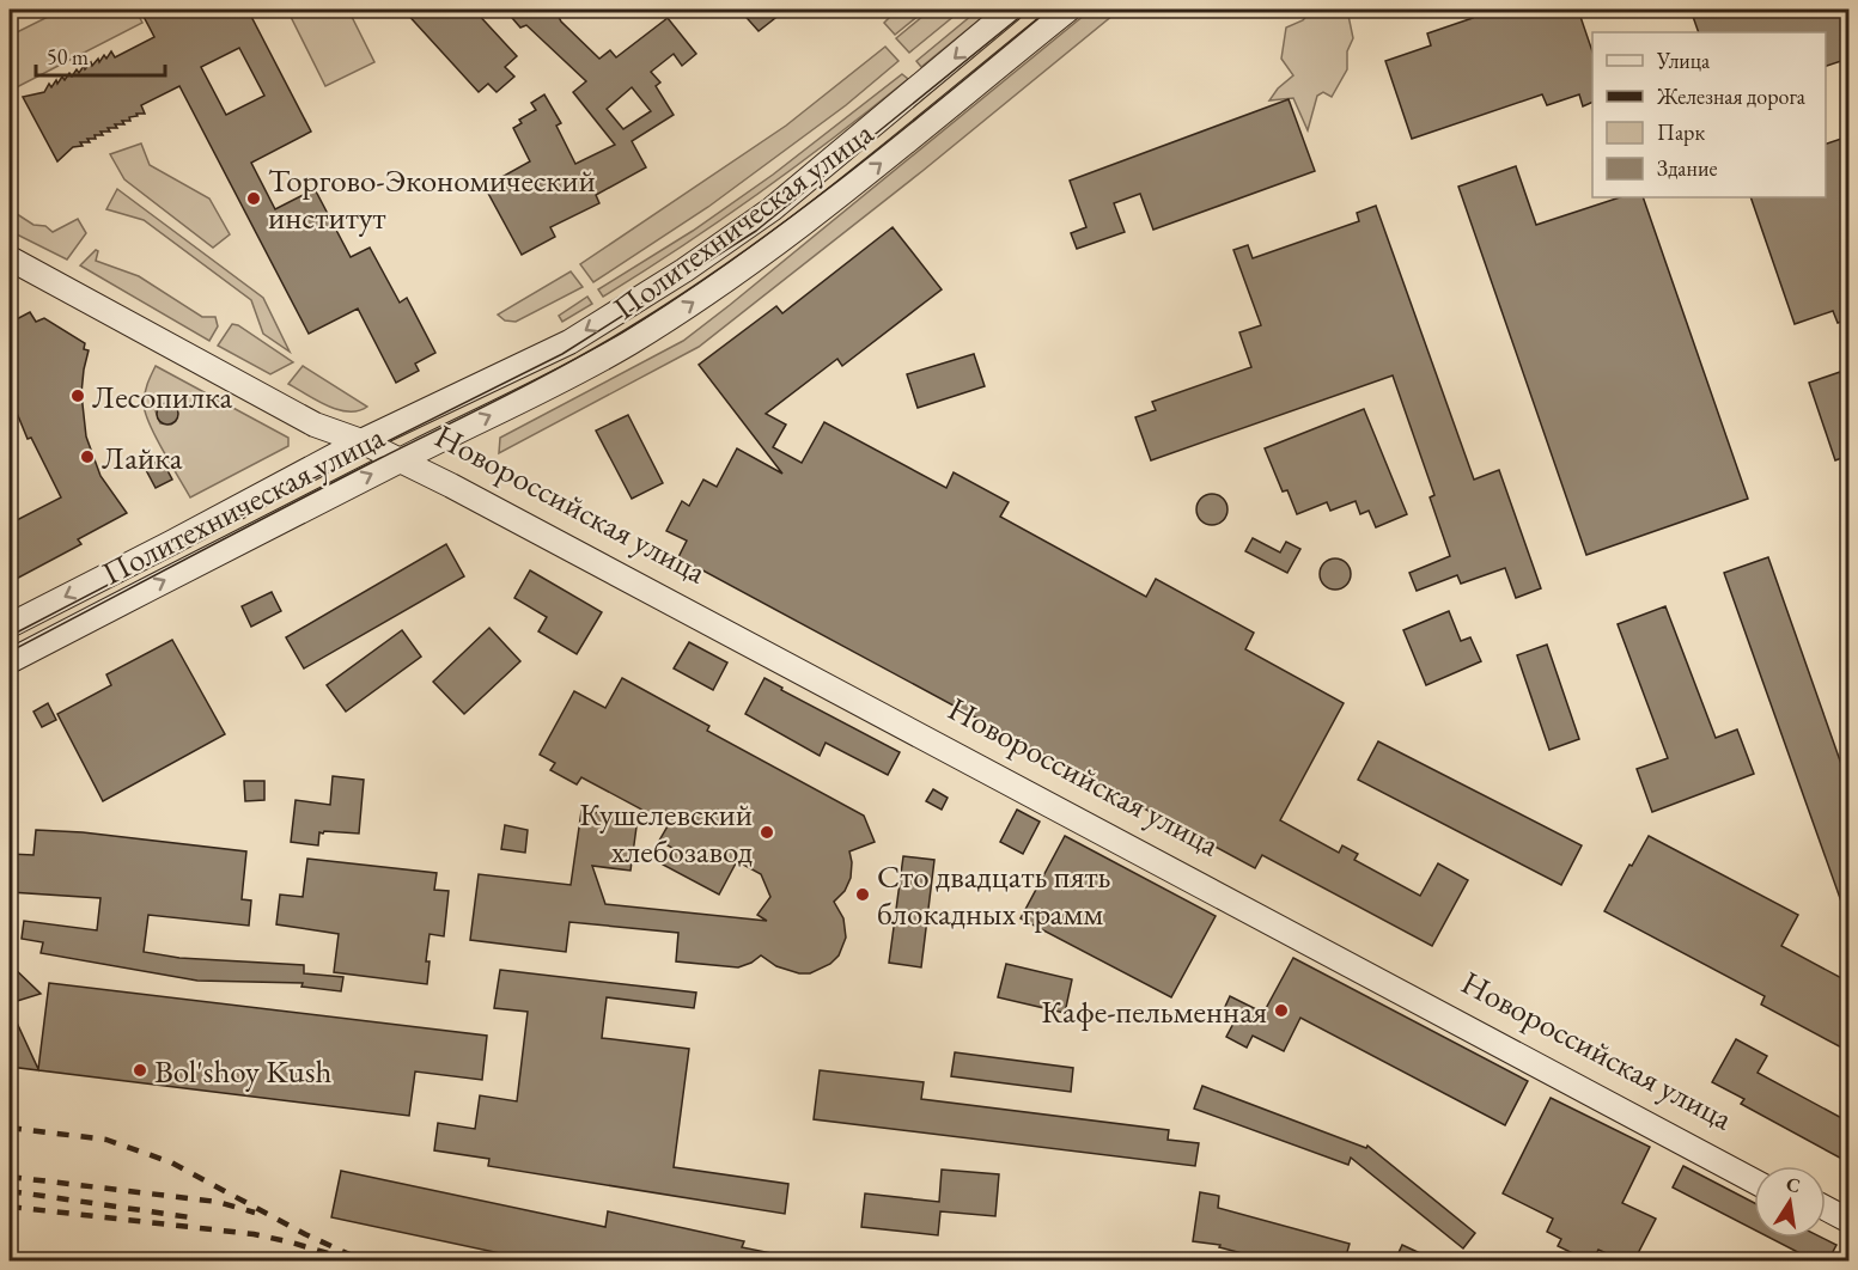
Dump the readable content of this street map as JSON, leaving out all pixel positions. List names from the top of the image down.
{
  "streets": {
    "main road": ["Политехническая улица", "Новороссийская улица"]
  },
  "crossings": [
    ["Политехническая улица", "Новороссийская улица"]
  ],
  "places": [
    "Торгово-Экономический институт",
    "Лесопилка",
    "Лайка",
    "Кушелевский хлебозавод",
    "Сто двадцать пять блокадных грамм",
    "Кафе-пельменная",
    "Bol'shoy Kush"
  ],
  "legend": [
    "Улица",
    "Железная дорога",
    "Парк",
    "Здание"
  ],
  "scale_bar": "50 m",
  "north": "top"
}
